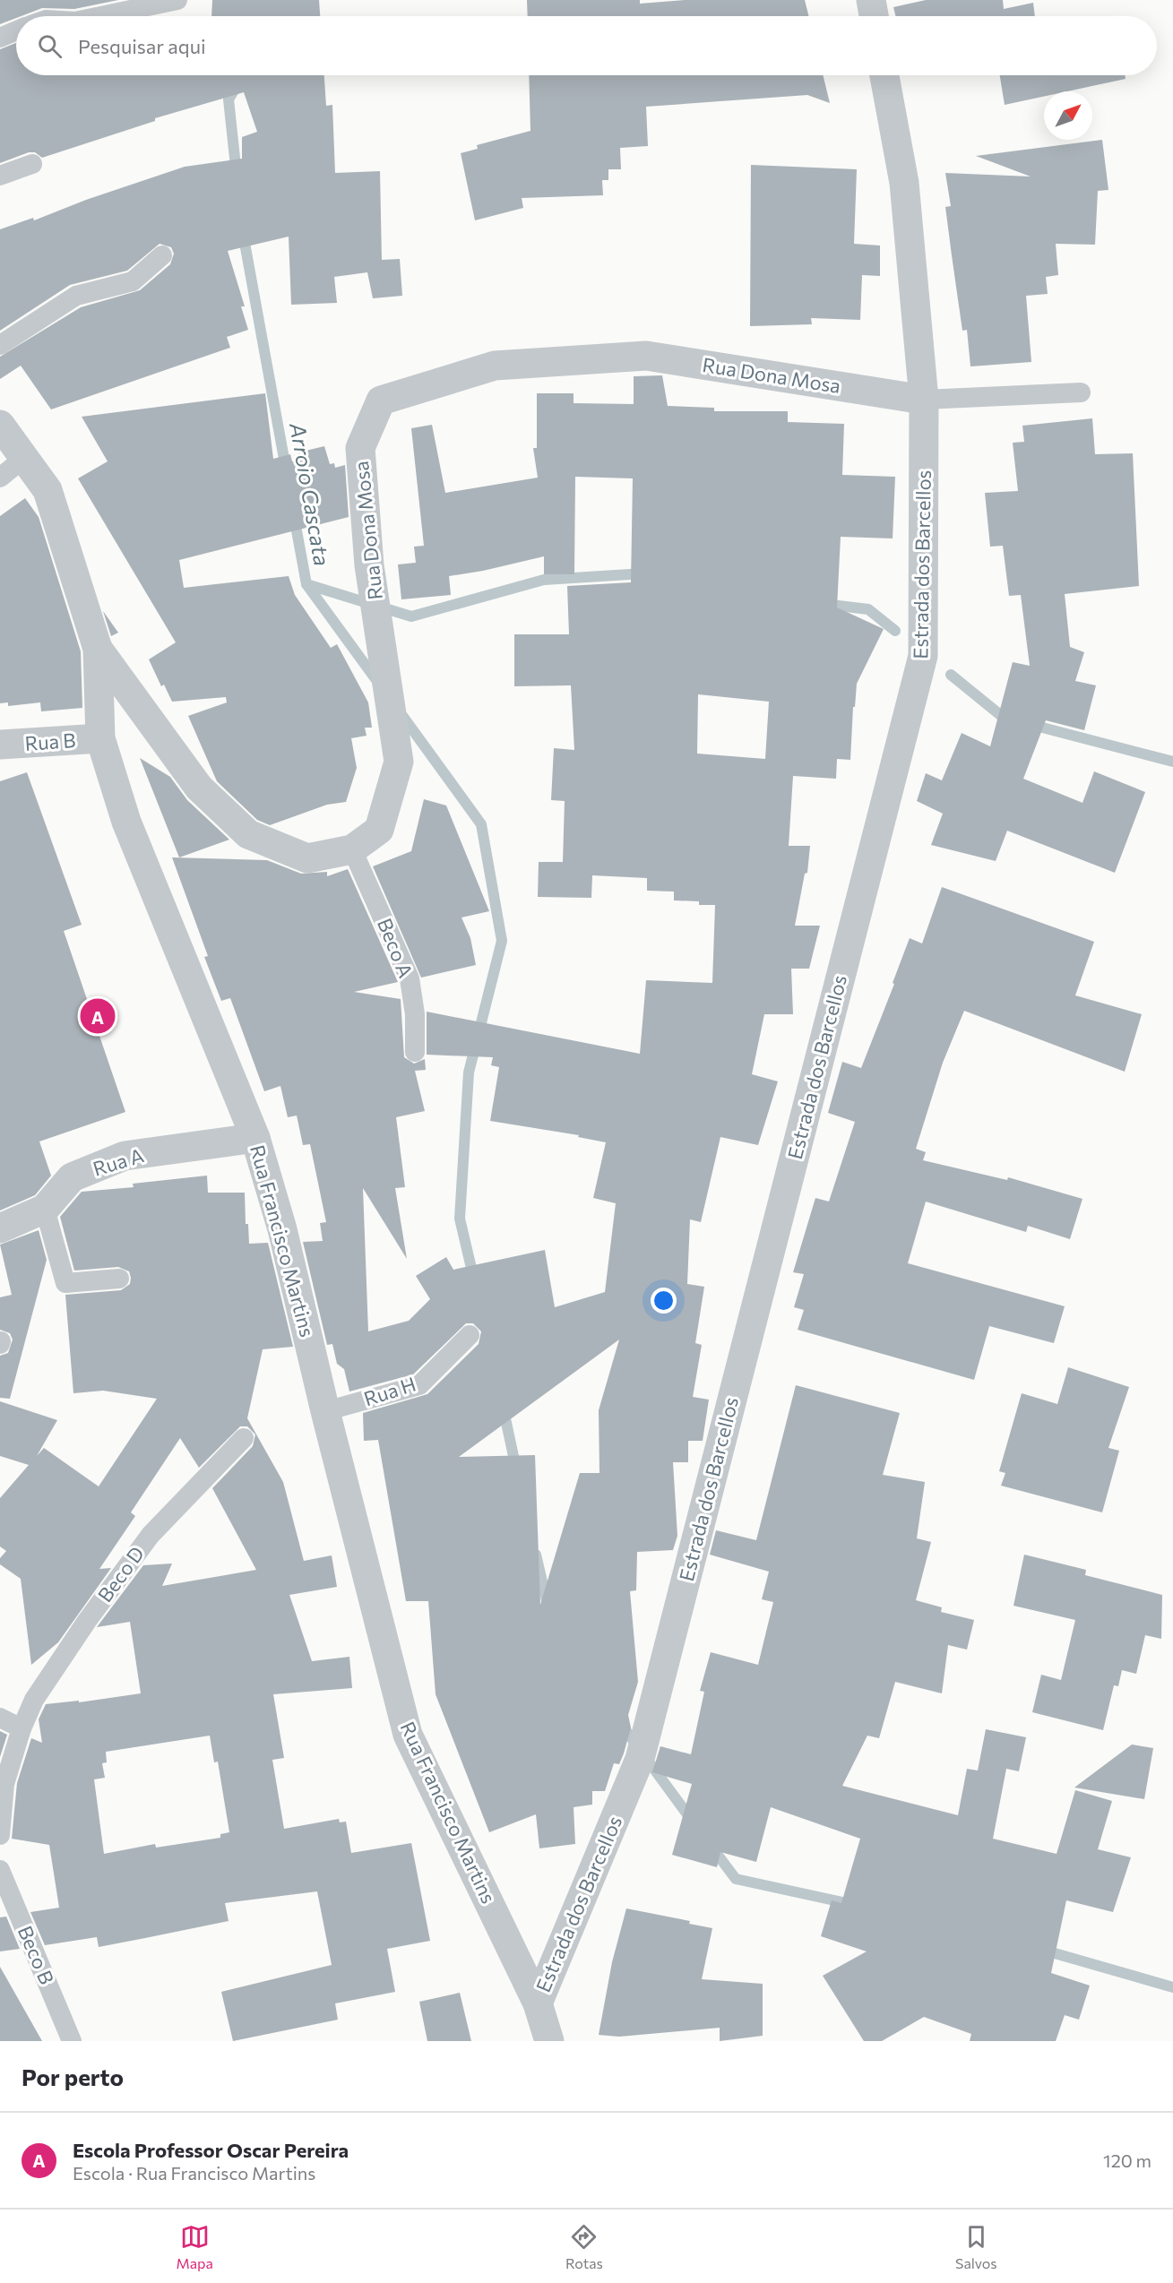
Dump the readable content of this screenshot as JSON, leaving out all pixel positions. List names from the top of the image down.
{
  "streets": {
    "street": [
      "Rua Dona Mosa",
      "Estrada dos Barcellos",
      "Rua B",
      "Rua A",
      "Rua Francisco Martins"
    ],
    "lane": [
      "Beco A",
      "Rua H",
      "Beco D",
      "Beco B"
    ]
  },
  "crossings": [
    ["Rua Dona Mosa", "Estrada dos Barcellos"],
    ["Rua Dona Mosa", "Beco A"],
    ["Rua Dona Mosa", "Rua Francisco Martins"],
    ["Estrada dos Barcellos", "Rua Francisco Martins"],
    ["Rua B", "Rua Francisco Martins"],
    ["Rua A", "Rua Francisco Martins"],
    ["Rua Francisco Martins", "Rua H"]
  ],
  "water": ["Arroio Cascata"],
  "north": "top right",
  "page": {
    "search": "Pesquisar aqui",
    "pins": "A",
    "heading": "Por perto",
    "list": [
      {
        "mark": "A",
        "name": "Escola Professor Oscar Pereira",
        "note": "Escola · Rua Francisco Martins",
        "value": "120 m"
      }
    ],
    "nav": ["Mapa", "Rotas", "Salvos"]
  }
}
